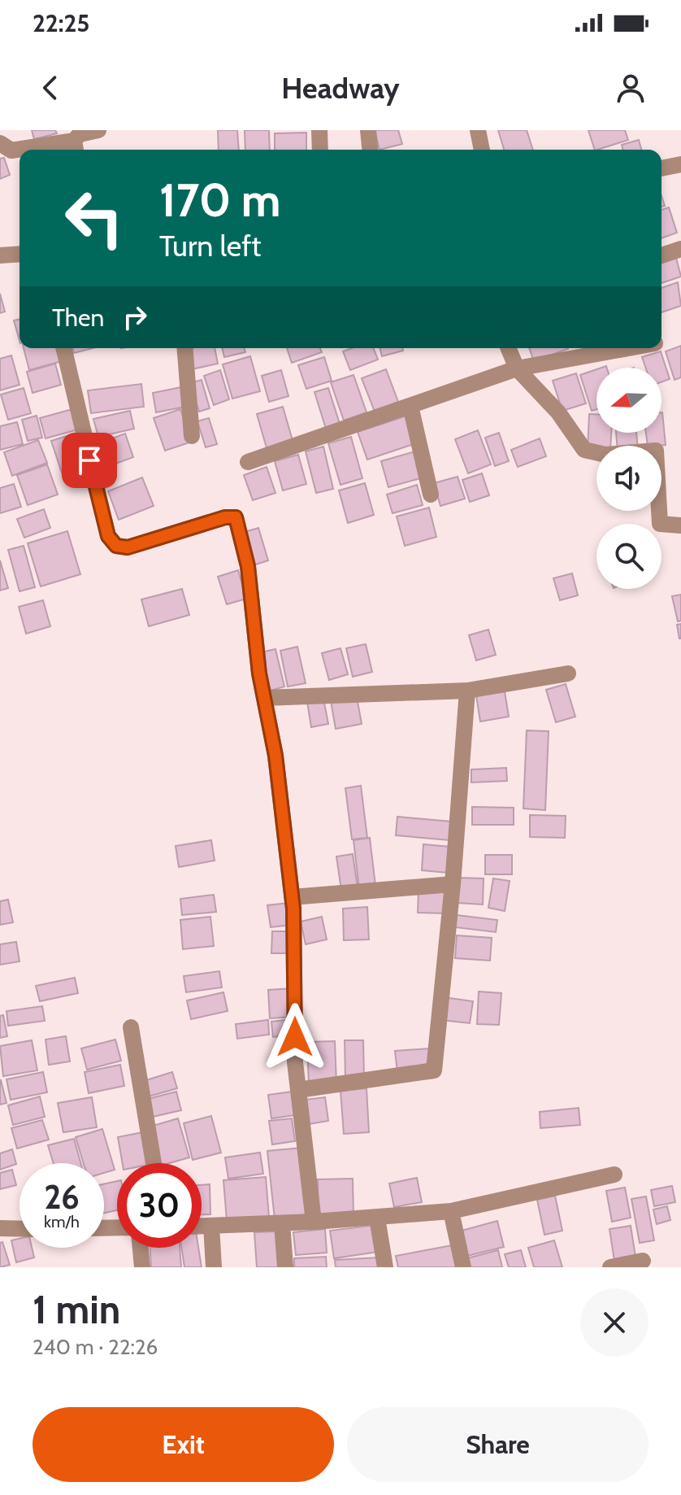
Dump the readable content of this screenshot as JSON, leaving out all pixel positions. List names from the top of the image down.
{
  "north": "left",
  "page": {
    "status": "22:25",
    "header": "Headway",
    "turn": ["170 m", "Turn left"],
    "then": "Then",
    "speed": "26 km/h",
    "limit": "30",
    "heading": ["1 min", "240 m · 22:26"],
    "buttons": ["Exit", "Share"]
  }
}
